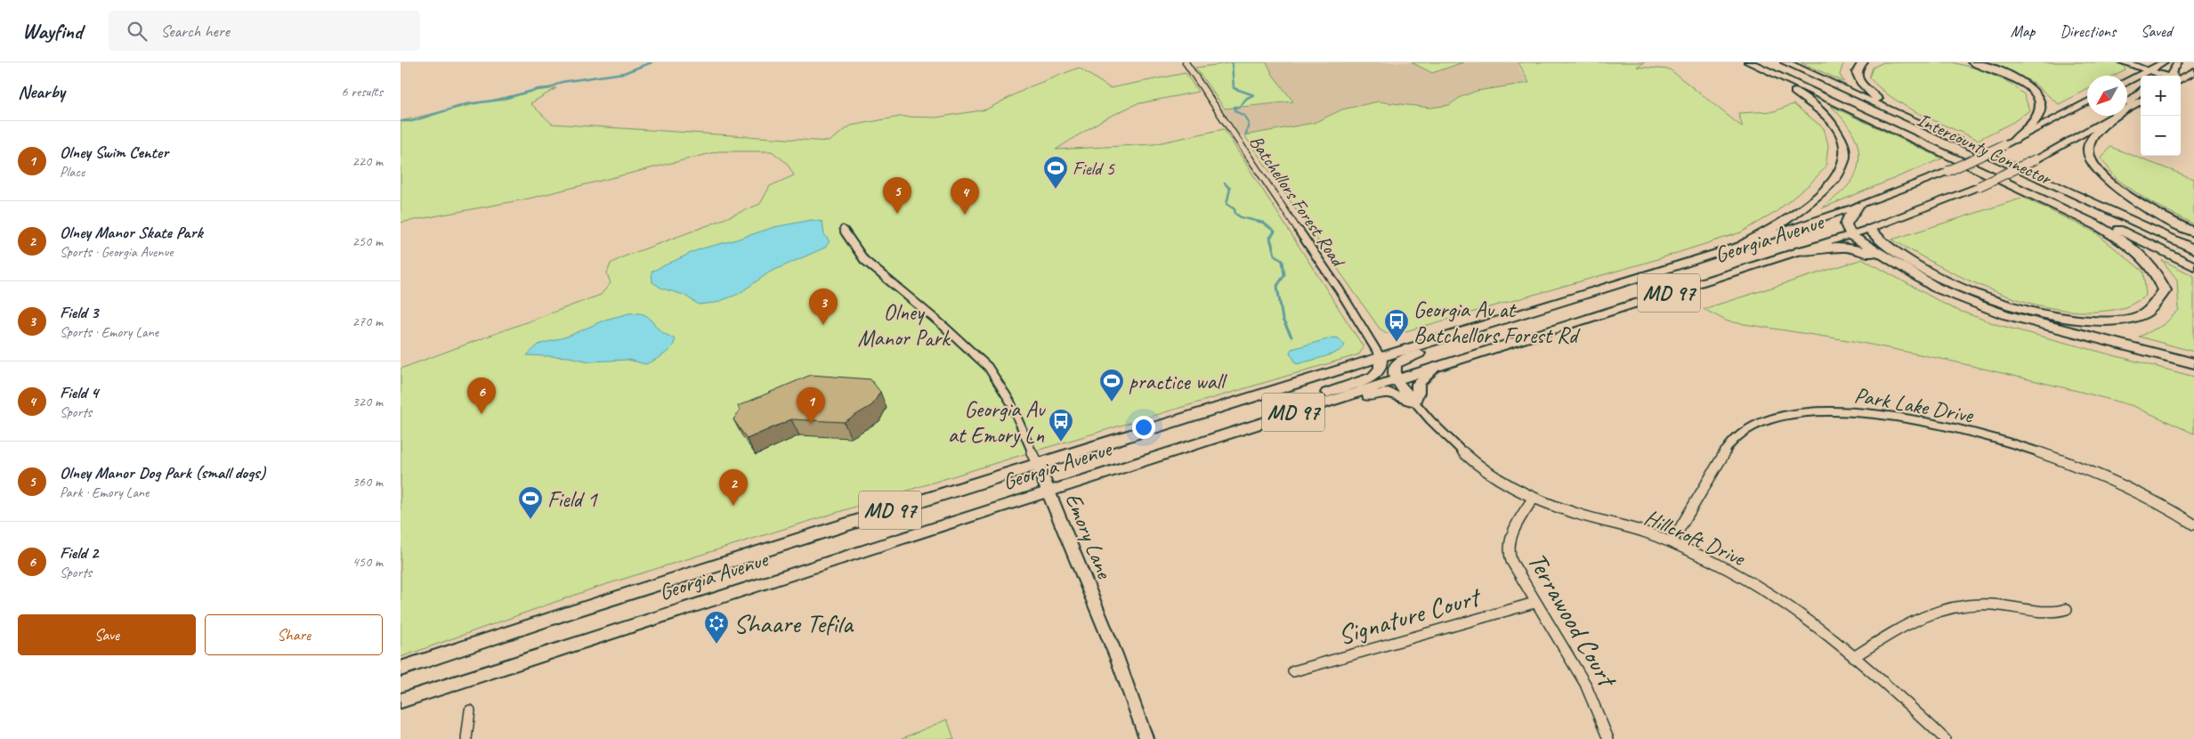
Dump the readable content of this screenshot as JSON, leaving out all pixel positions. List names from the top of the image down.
{
  "streets": {
    "highway": ["Intercounty Connector"],
    "main road": ["Georgia Avenue", "MD 97"],
    "street": [
      "Batchellors Forest Road",
      "Park Lake Drive",
      "Emory Lane",
      "Hillcroft Drive",
      "Signature Court",
      "Terrawood Court"
    ]
  },
  "crossings": [
    ["Batchellors Forest Road", "Georgia Avenue"],
    ["Georgia Avenue", "Emory Lane"],
    ["Park Lake Drive", "Hillcroft Drive"],
    ["Hillcroft Drive", "Terrawood Court"],
    ["Signature Court", "Terrawood Court"]
  ],
  "parks": ["Olney Manor Park"],
  "places": {
    "sports": ["Field 5", "practice wall", "Field 1"],
    "bus stop": ["Georgia Av at Batchellors Forest Rd", "Georgia Av at Emory Ln"],
    "synagogue": ["Shaare Tefila"]
  },
  "north": "bottom left",
  "page": {
    "header": "Wayfind",
    "search": "Search here",
    "nav": ["Map", "Directions", "Saved"],
    "heading": ["Nearby", "6 results"],
    "map_buttons": ["+", "−"],
    "list": [
      {
        "mark": "1",
        "name": "Olney Swim Center",
        "note": "Place",
        "value": "220 m"
      },
      {
        "mark": "2",
        "name": "Olney Manor Skate Park",
        "note": "Sports · Georgia Avenue",
        "value": "250 m"
      },
      {
        "mark": "3",
        "name": "Field 3",
        "note": "Sports · Emory Lane",
        "value": "270 m"
      },
      {
        "mark": "4",
        "name": "Field 4",
        "note": "Sports",
        "value": "320 m"
      },
      {
        "mark": "5",
        "name": "Olney Manor Dog Park (small dogs)",
        "note": "Park · Emory Lane",
        "value": "360 m"
      },
      {
        "mark": "6",
        "name": "Field 2",
        "note": "Sports",
        "value": "450 m"
      }
    ],
    "pins": [
      "5",
      "4",
      "3",
      "6",
      "1",
      "2"
    ],
    "buttons": ["Save", "Share"]
  }
}
